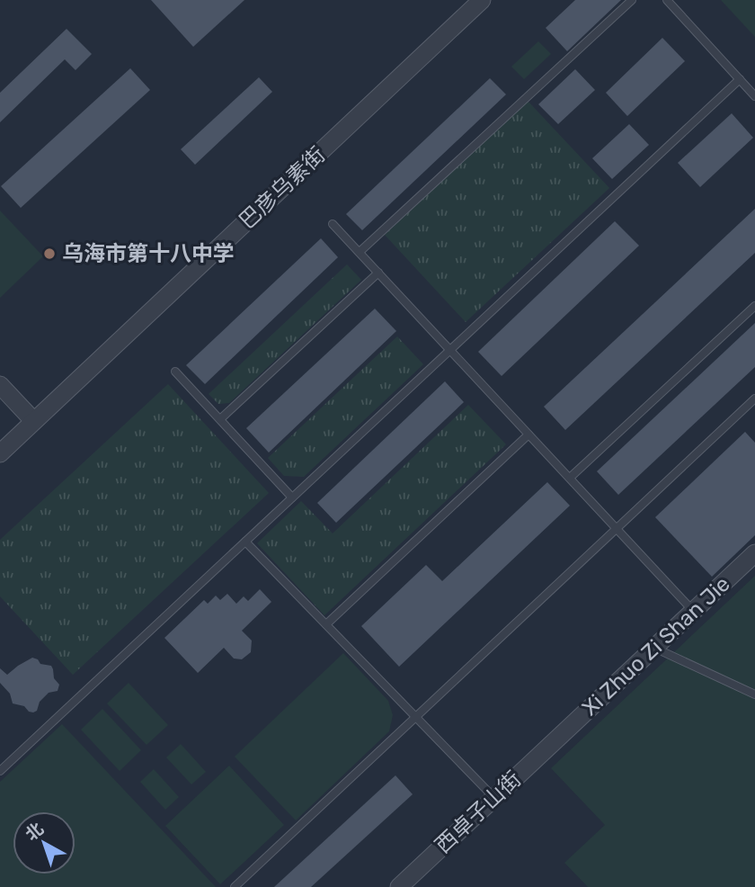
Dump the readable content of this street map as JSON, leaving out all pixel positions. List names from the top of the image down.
{
  "streets": {
    "street": ["巴彦乌素街", "Xi Zhuo Zi Shan Jie", "西卓子山街"]
  },
  "crossings": [
    ["Xi Zhuo Zi Shan Jie", "西卓子山街"]
  ],
  "places": ["乌海市第十八中学"],
  "north": "top left"
}
